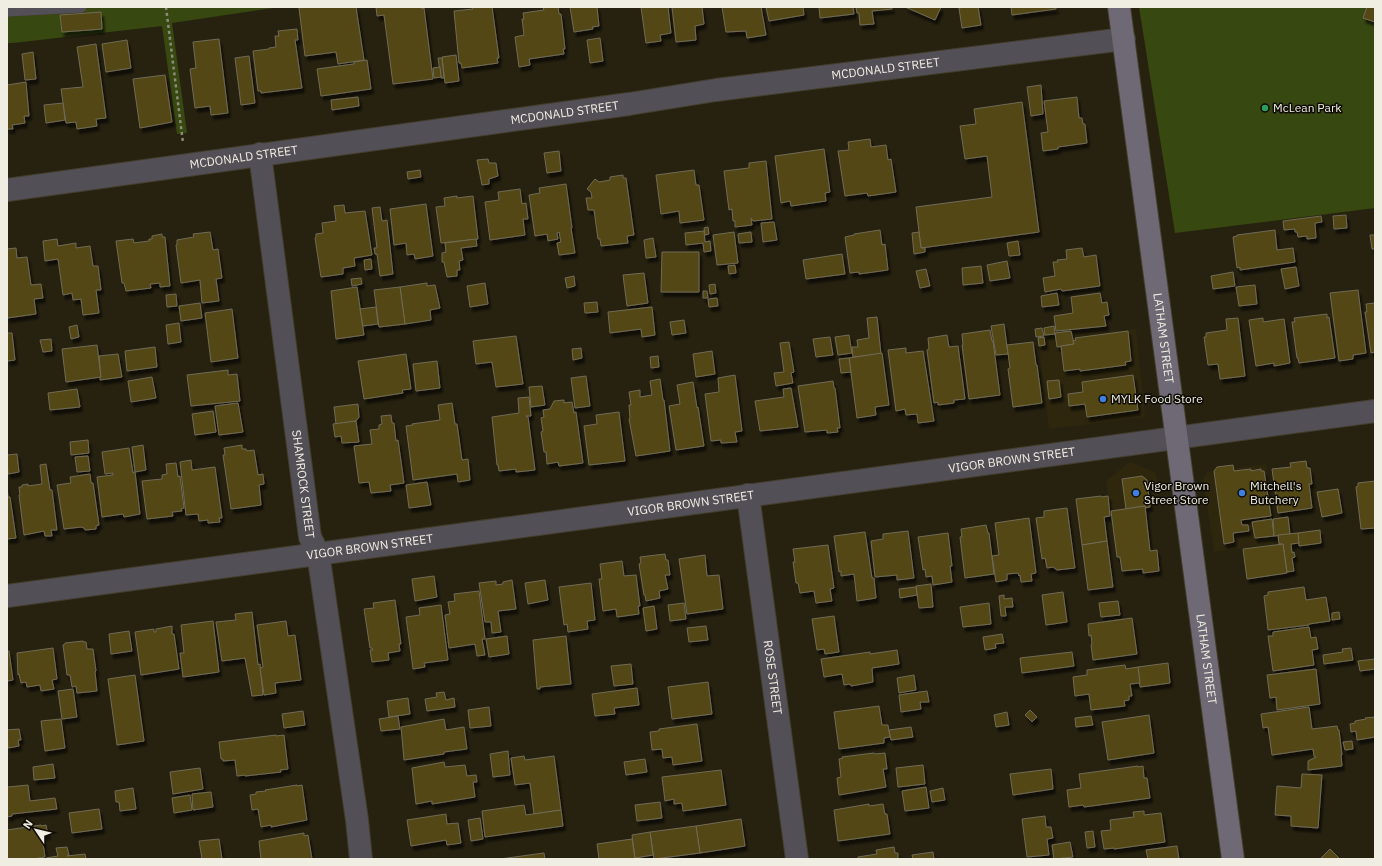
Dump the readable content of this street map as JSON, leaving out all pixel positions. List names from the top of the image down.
{
  "streets": {
    "main road": ["LATHAM STREET"],
    "street": [
      "MCDONALD STREET",
      "VIGOR BROWN STREET",
      "SHAMROCK STREET",
      "ROSE STREET"
    ]
  },
  "crossings": [
    ["MCDONALD STREET", "LATHAM STREET"],
    ["MCDONALD STREET", "SHAMROCK STREET"],
    ["LATHAM STREET", "VIGOR BROWN STREET"],
    ["VIGOR BROWN STREET", "SHAMROCK STREET"],
    ["VIGOR BROWN STREET", "ROSE STREET"]
  ],
  "places": [
    "McLean Park",
    "MYLK Food Store",
    "Vigor Brown Street Store",
    "Mitchell's Butchery"
  ],
  "north": "top left"
}
